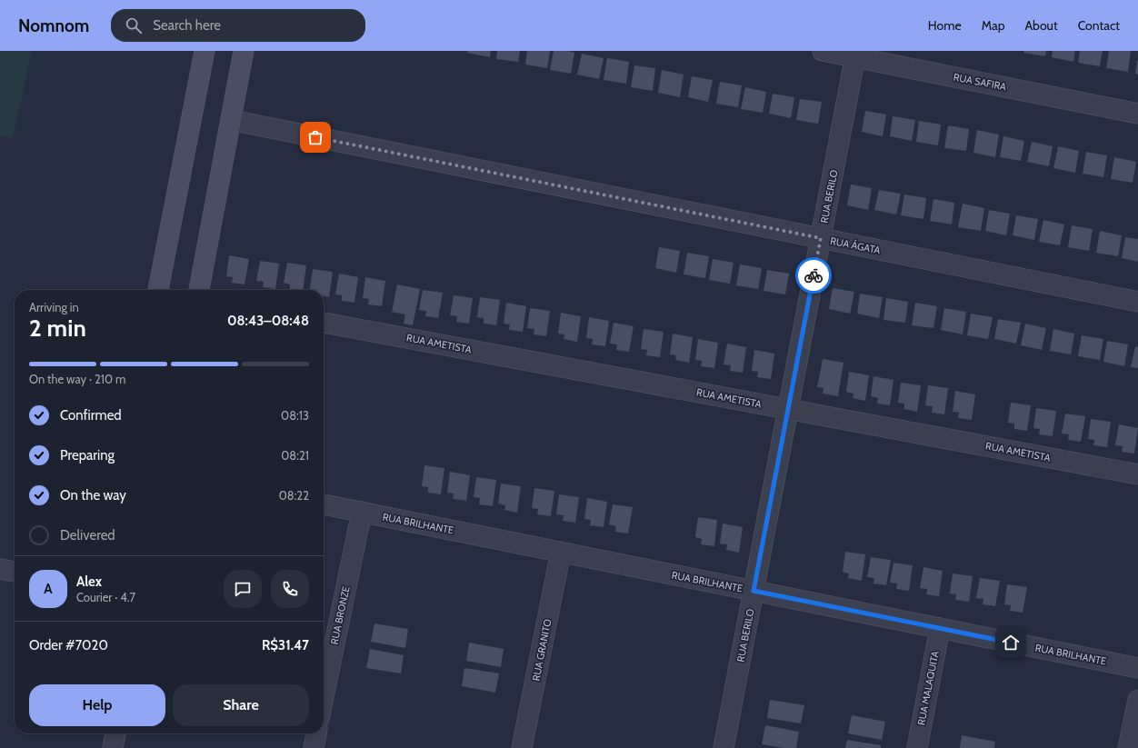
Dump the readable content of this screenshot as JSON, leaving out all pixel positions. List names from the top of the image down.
{
  "streets": {
    "street": [
      "RUA SAFIRA",
      "RUA BERILO",
      "RUA ÁGATA",
      "RUA AMETISTA",
      "RUA BRILHANTE",
      "RUA BRONZE",
      "RUA GRANITO",
      "RUA MALAQUITA"
    ]
  },
  "crossings": [
    ["RUA SAFIRA", "RUA BERILO"],
    ["RUA BERILO", "RUA ÁGATA"],
    ["RUA BERILO", "RUA AMETISTA"],
    ["RUA BERILO", "RUA BRILHANTE"],
    ["RUA BRILHANTE", "RUA BRONZE"],
    ["RUA BRILHANTE", "RUA GRANITO"],
    ["RUA BRILHANTE", "RUA MALAQUITA"]
  ],
  "page": {
    "header": "Nomnom",
    "search": "Search here",
    "nav": [
      "Home",
      "Map",
      "About",
      "Contact"
    ],
    "heading": ["2 min", "Arriving in", "08:43–08:48"],
    "panel": [
      "Alex",
      "Courier · 4.7",
      "Order #7020",
      "R$31.47"
    ],
    "bar": "On the way · 210 m",
    "list": [
      ["Confirmed", "08:13"],
      ["Preparing", "08:21"],
      ["On the way", "08:22"],
      "Delivered"
    ],
    "round": "A",
    "buttons": ["Help", "Share"]
  }
}
